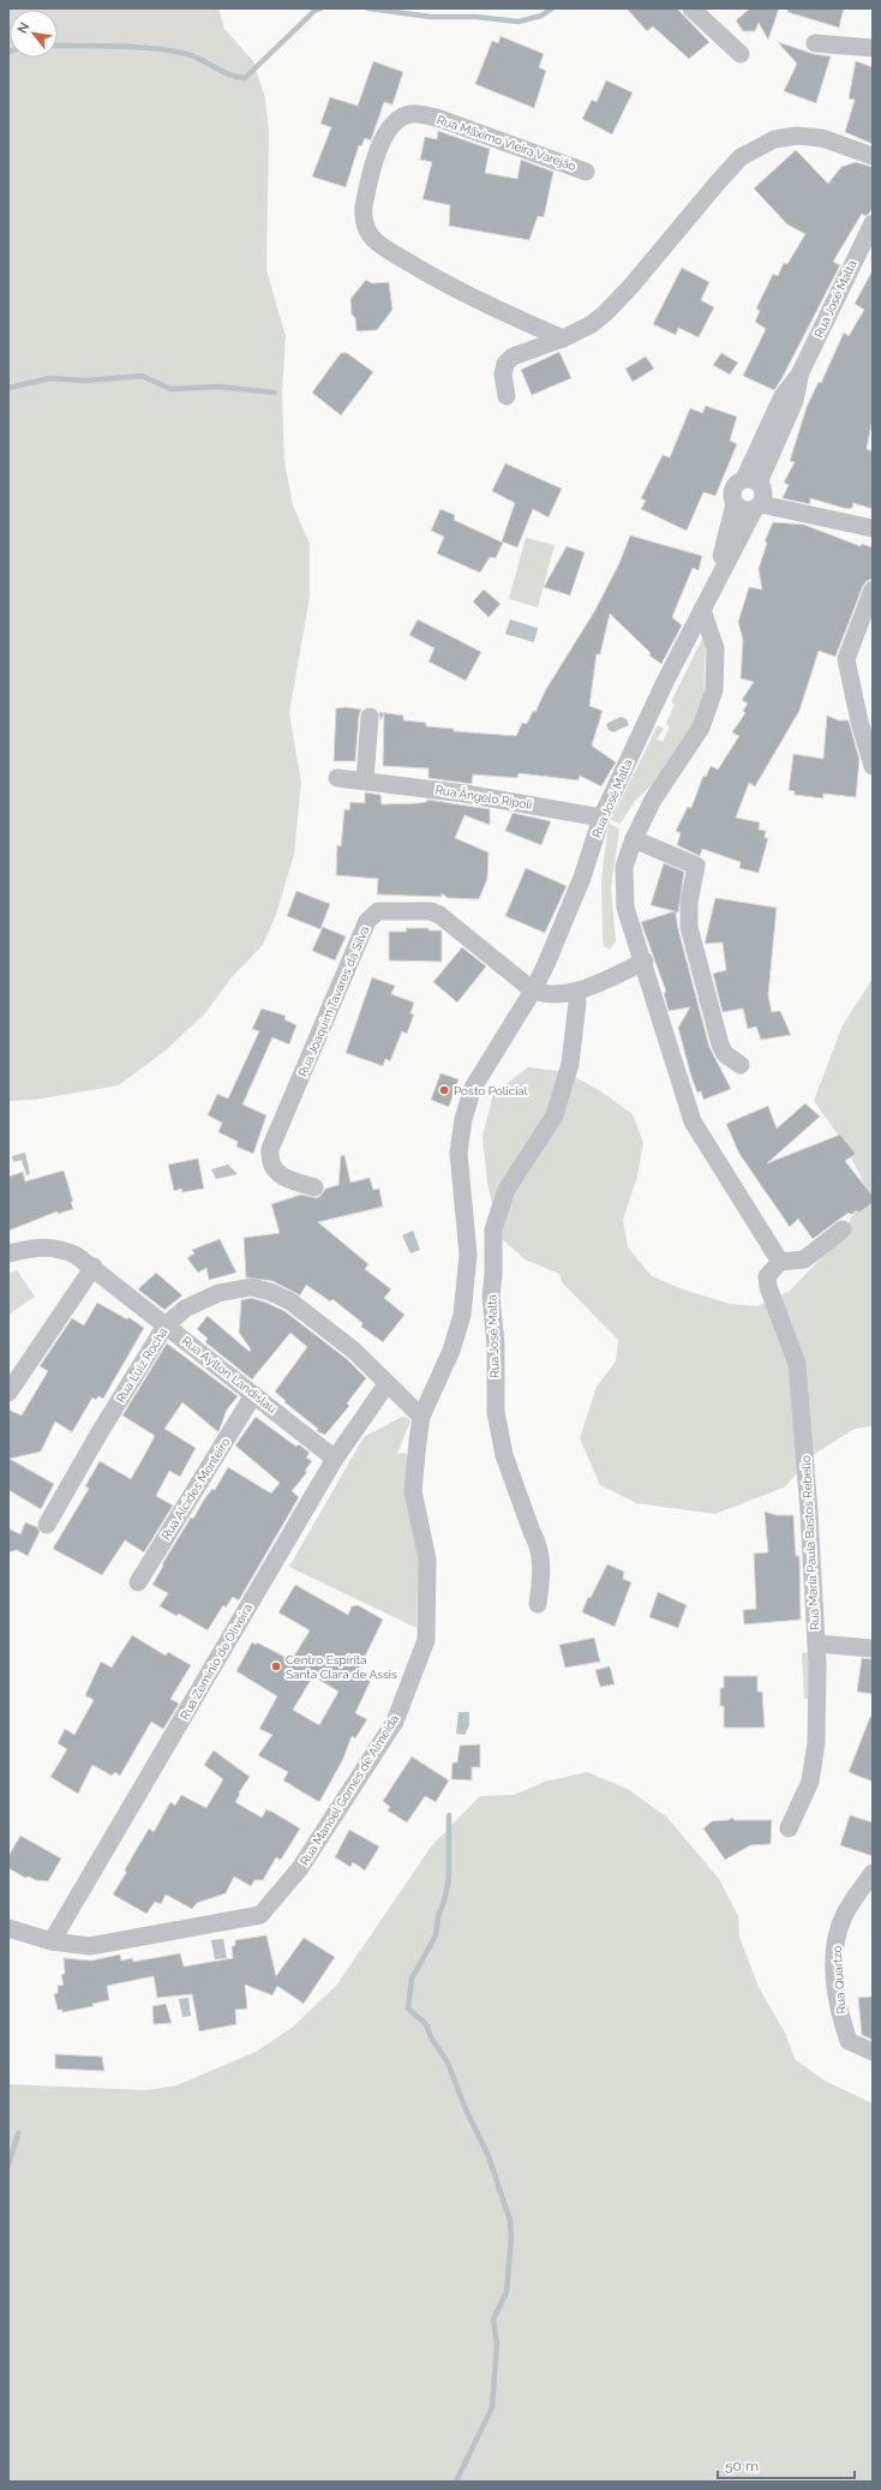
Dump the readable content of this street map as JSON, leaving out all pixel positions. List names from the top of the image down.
{
  "streets": {
    "street": [
      "Rua Mãximo Vieira Varejão",
      "Rua José Malta",
      "Rua Ângelo Ripoli",
      "Rua Joaquim Tavares da Silva",
      "Rua Luiz Rocha",
      "Rua Aylton Landislau",
      "Rua Alcides Monteiro",
      "Rua Maria Paula Bastos Rebello",
      "Rua Zeminio de Oliveira",
      "Rua Manoel Gomes de Almeida",
      "Rua Quartzo"
    ]
  },
  "crossings": [
    ["Rua José Malta", "Rua Ângelo Ripoli"],
    ["Rua José Malta", "Rua Joaquim Tavares da Silva"],
    ["Rua José Malta", "Rua Luiz Rocha"],
    ["Rua José Malta", "Rua Manoel Gomes de Almeida"],
    ["Rua Luiz Rocha", "Rua Aylton Landislau"],
    ["Rua Luiz Rocha", "Rua Zeminio de Oliveira"],
    ["Rua Luiz Rocha", "Rua Manoel Gomes de Almeida"],
    ["Rua Aylton Landislau", "Rua Alcides Monteiro"],
    ["Rua Aylton Landislau", "Rua Zeminio de Oliveira"],
    ["Rua Zeminio de Oliveira", "Rua Manoel Gomes de Almeida"]
  ],
  "places": ["Posto Policial", "Centro Espírita Santa Clara de Assis"],
  "scale_bar": "50 m",
  "north": "top left"
}
